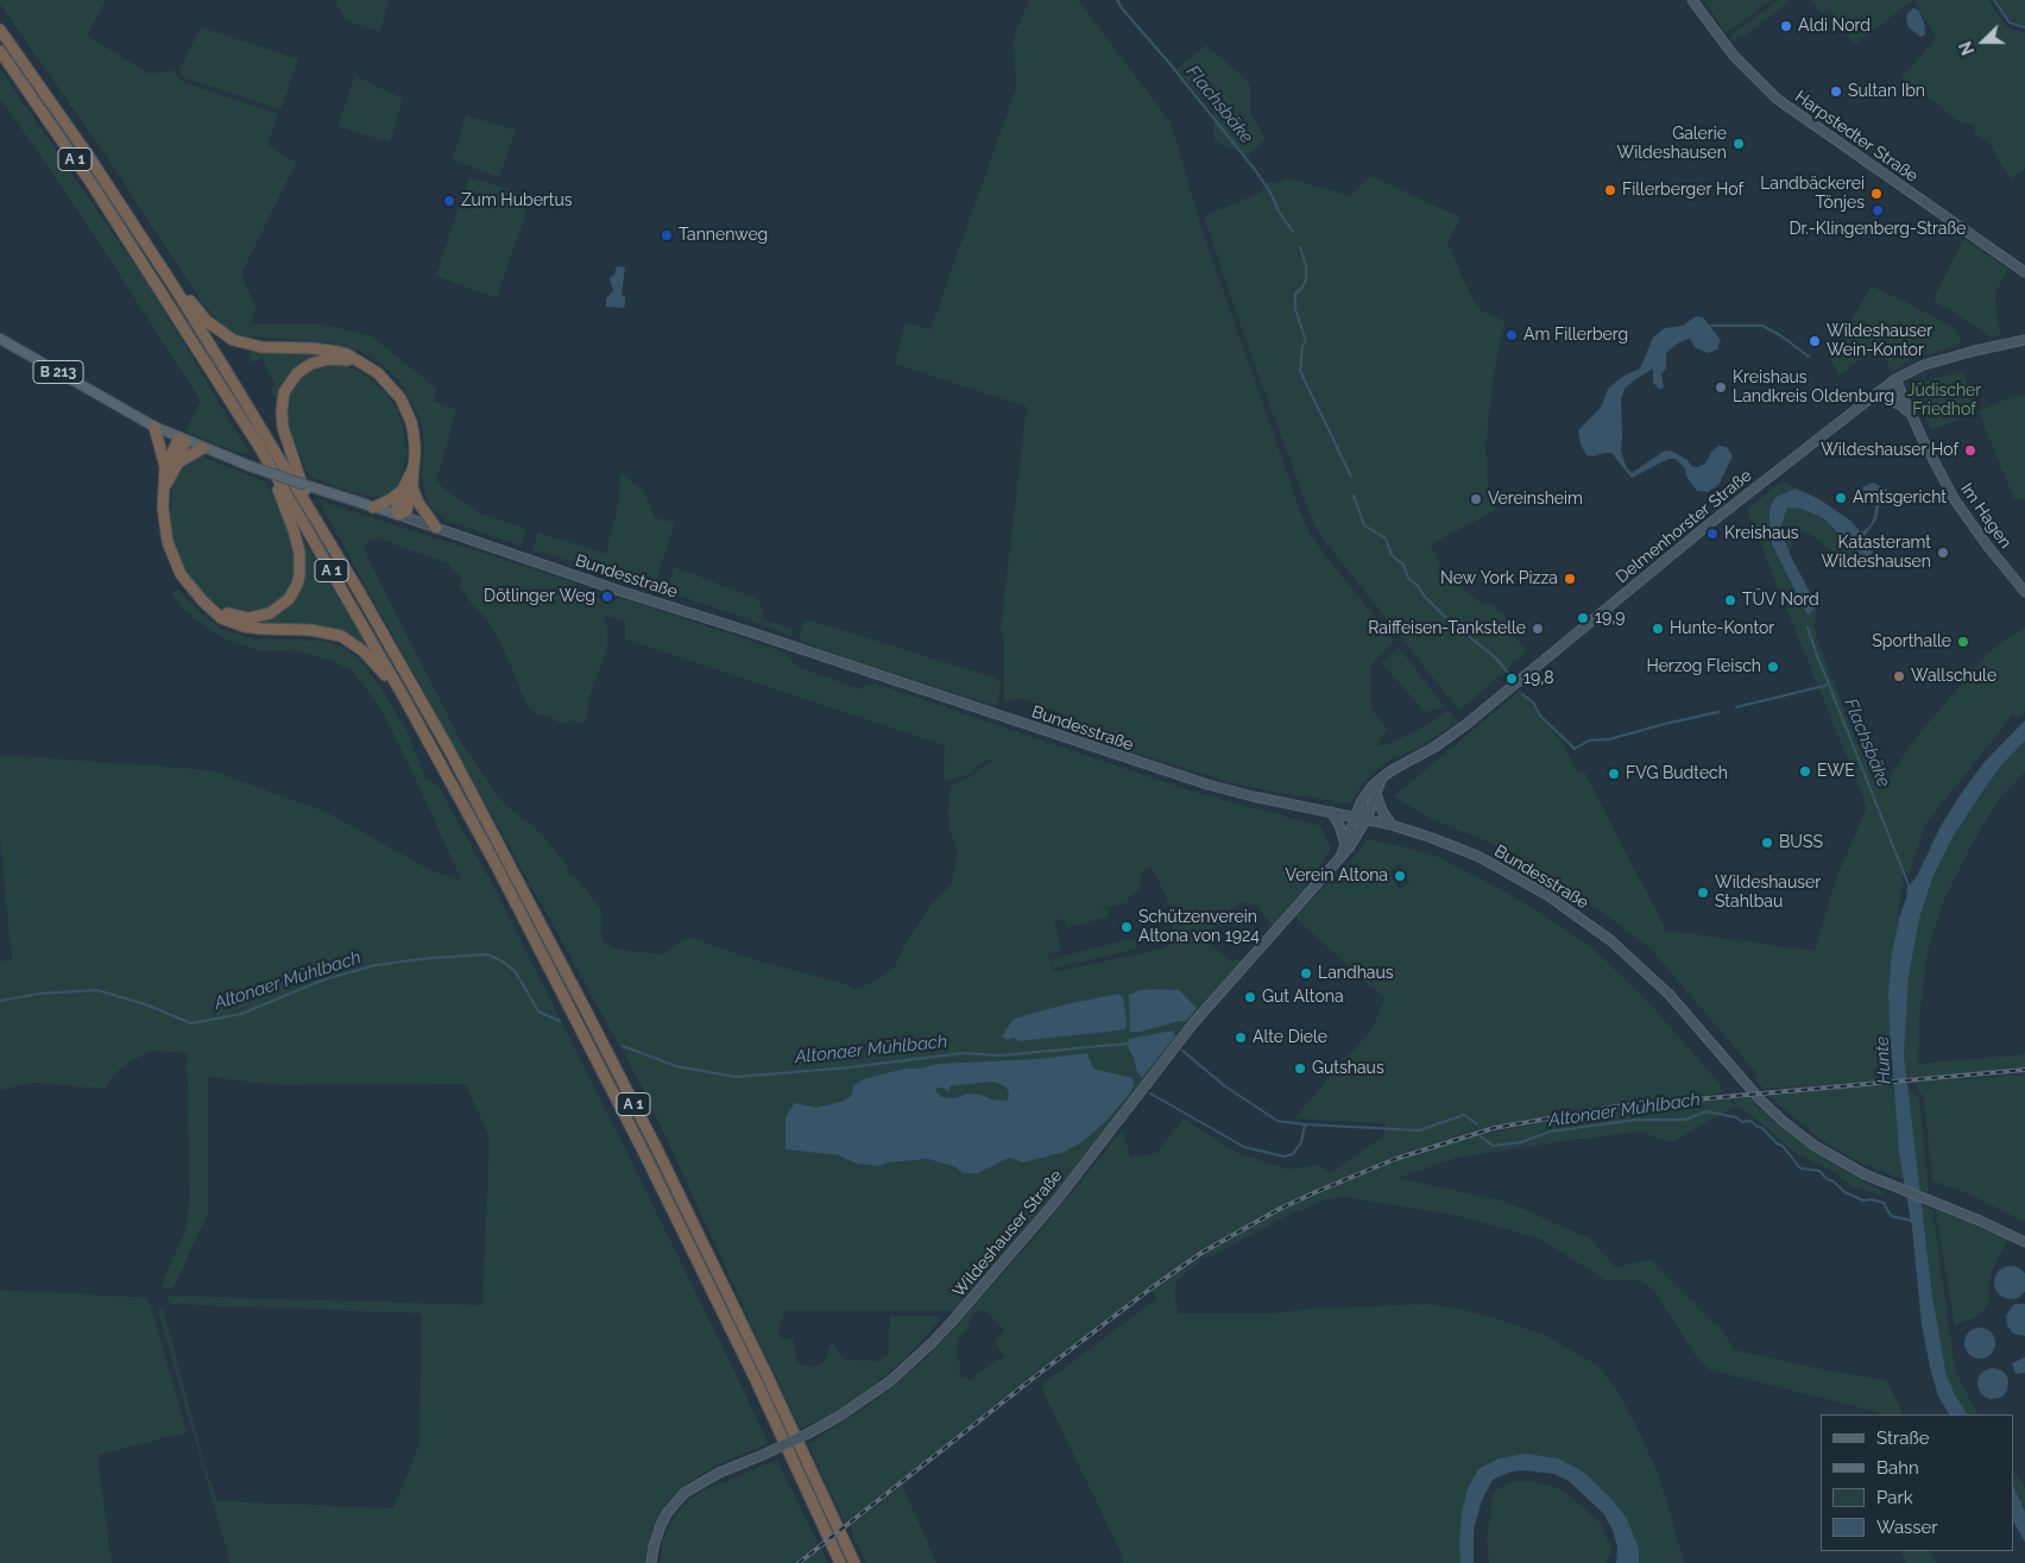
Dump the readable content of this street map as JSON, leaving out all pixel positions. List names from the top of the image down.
{
  "streets": {
    "highway": ["A 1"],
    "main road": [
      "Harpstedter Straße",
      "B 213",
      "Im Hagen",
      "Delmenhorster Straße",
      "Bundesstraße",
      "Wildeshauser Straße"
    ]
  },
  "crossings": [
    ["Im Hagen", "Delmenhorster Straße"],
    ["Delmenhorster Straße", "Bundesstraße"],
    ["Delmenhorster Straße", "Wildeshauser Straße"],
    ["Bundesstraße", "Wildeshauser Straße"]
  ],
  "water": ["Flachsbäke", "Altonaer Mühlbach", "Hunte"],
  "parks": ["Jüdischer Friedhof"],
  "places": [
    "Aldi Nord",
    "Sultan Ibn",
    "Galerie Wildeshausen",
    "Fillerberger Hof",
    "Landbäckerei Tönjes",
    "Zum Hubertus",
    "Dr.-Klingenberg-Straße",
    "Tannenweg",
    "Am Fillerberg",
    "Wildeshauser Wein-Kontor",
    "Kreishaus Landkreis Oldenburg",
    "Wildeshauser Hof",
    "Amtsgericht",
    "Vereinsheim",
    "Kreishaus",
    "Katasteramt Wildeshausen",
    "New York Pizza",
    "Dötlinger Weg",
    "TÜV Nord",
    "19,9",
    "Raiffeisen-Tankstelle",
    "Hunte-Kontor",
    "Sporthalle",
    "Herzog Fleisch",
    "Wallschule",
    "19,8",
    "EWE",
    "FVG Budtech",
    "BUSS",
    "Verein Altona",
    "Wildeshauser Stahlbau",
    "Schützenverein Altona von 1924",
    "Landhaus",
    "Gut Altona",
    "Alte Diele",
    "Gutshaus"
  ],
  "legend": [
    "Straße",
    "Bahn",
    "Park",
    "Wasser"
  ],
  "north": "left"
}
